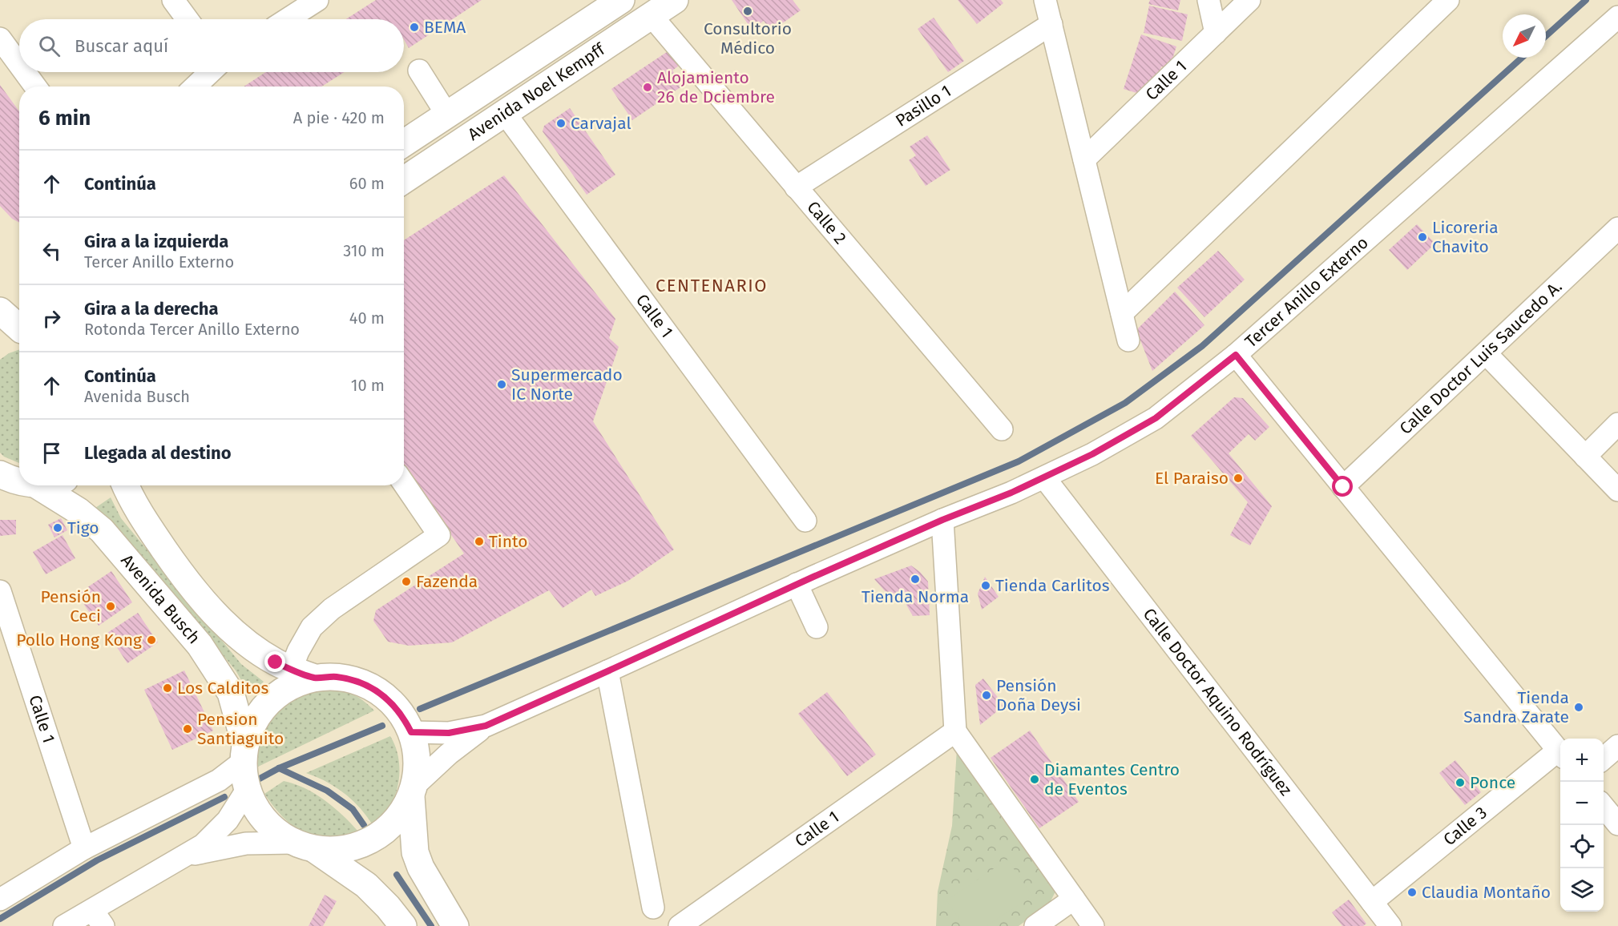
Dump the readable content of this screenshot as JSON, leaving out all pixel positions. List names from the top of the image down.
{
  "streets": {
    "main road": ["Avenida Noel Kempff", "Avenida Busch"],
    "street": [
      "Calle 1",
      "Pasillo 1",
      "Calle 2",
      "Tercer Anillo Externo",
      "Calle Doctor Luis Saucedo A.",
      "Calle Doctor Aquino Rodríguez",
      "Calle 3"
    ]
  },
  "crossings": [
    ["Calle 1", "Avenida Noel Kempff"],
    ["Avenida Noel Kempff", "Calle 2"],
    ["Pasillo 1", "Calle 2"],
    ["Tercer Anillo Externo", "Calle Doctor Aquino Rodríguez"],
    ["Calle Doctor Aquino Rodríguez", "Calle 3"]
  ],
  "districts": ["CENTENARIO"],
  "places": [
    "Consultorio Médico",
    "BEMA",
    "Alojamiento 26 de Dciembre",
    "Carvajal",
    "Licoreria Chavito",
    "Supermercado IC Norte",
    "El Paraiso",
    "Tigo",
    "Tinto",
    "Tienda Norma",
    "Fazenda",
    "Tienda Carlitos",
    "Pensión Ceci",
    "Pollo Hong Kong",
    "Los Calditos",
    "Pensión Doña Deysi",
    "Tienda Sandra Zarate",
    "Pension Santiaguito",
    "Diamantes Centro de Eventos",
    "Ponce",
    "Claudia Montaño"
  ],
  "north": "bottom left",
  "page": {
    "search": "Buscar aquí",
    "heading": ["6 min", "A pie · 420 m"],
    "list": [
      ["Continúa", "60 m"],
      ["Gira a la izquierda", "Tercer Anillo Externo", "310 m"],
      ["Gira a la derecha", "Rotonda Tercer Anillo Externo", "40 m"],
      ["Continúa", "Avenida Busch", "10 m"],
      "Llegada al destino"
    ],
    "map_buttons": ["+", "−"]
  }
}
